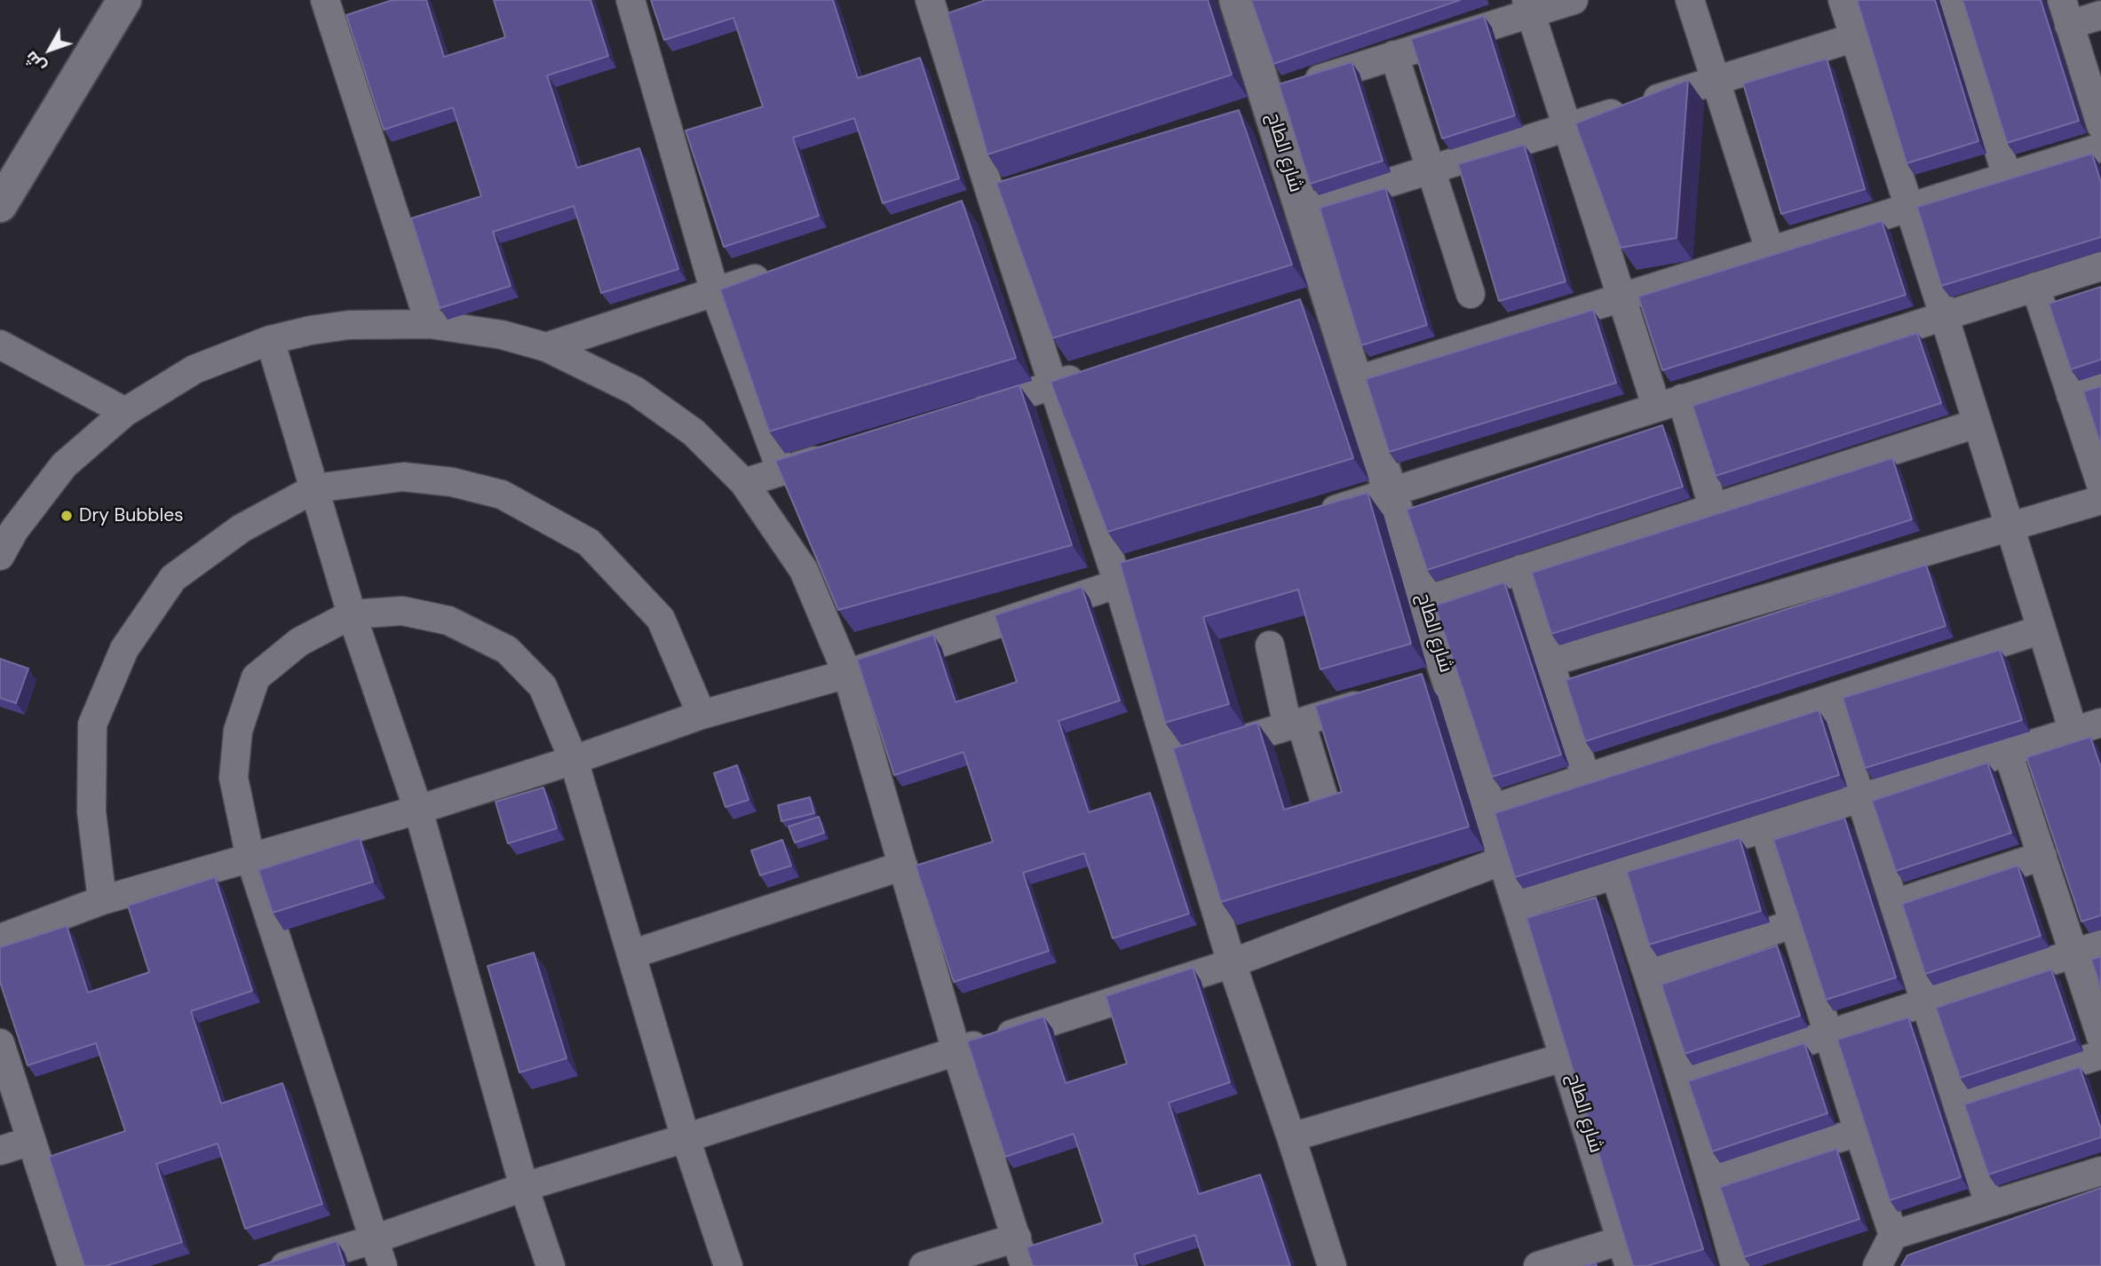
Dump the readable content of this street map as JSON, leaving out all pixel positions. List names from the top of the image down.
{
  "streets": {
    "street": ["شارع الطاح"]
  },
  "places": ["Dry Bubbles"],
  "north": "bottom left"
}
